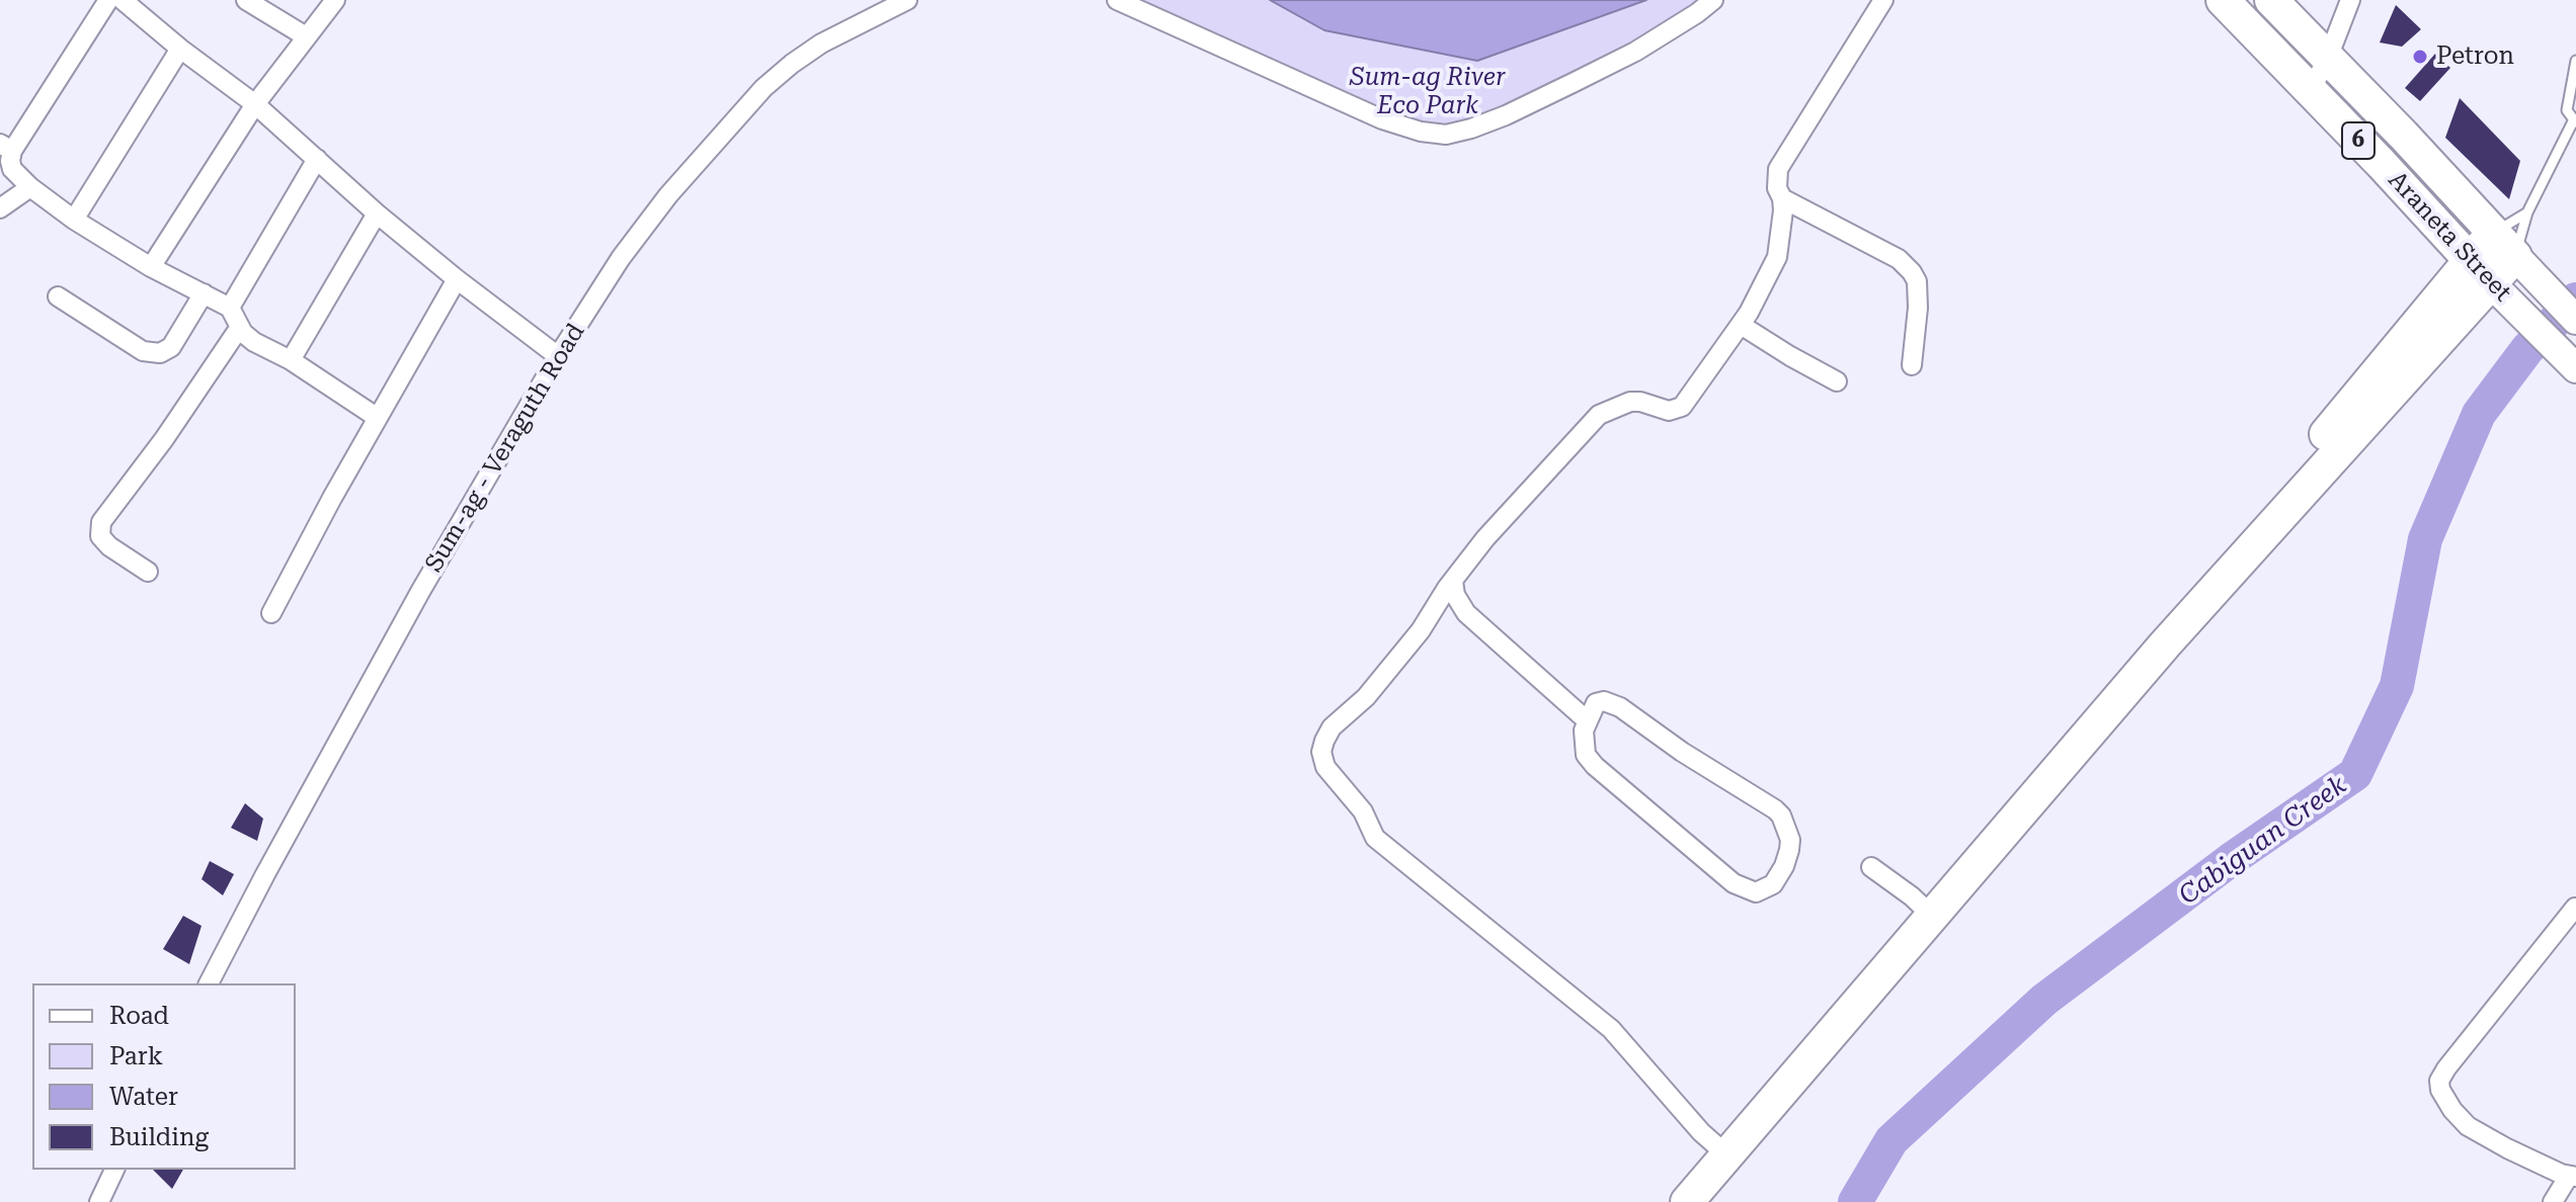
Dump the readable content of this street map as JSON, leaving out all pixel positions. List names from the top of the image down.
{
  "streets": {
    "highway": ["6", "Araneta Street"],
    "street": ["Sum-ag - Veraguth Road"]
  },
  "water": ["Cabiguan Creek"],
  "parks": ["Sum-ag River Eco Park"],
  "places": ["Petron"],
  "legend": [
    "Road",
    "Park",
    "Water",
    "Building"
  ]
}
